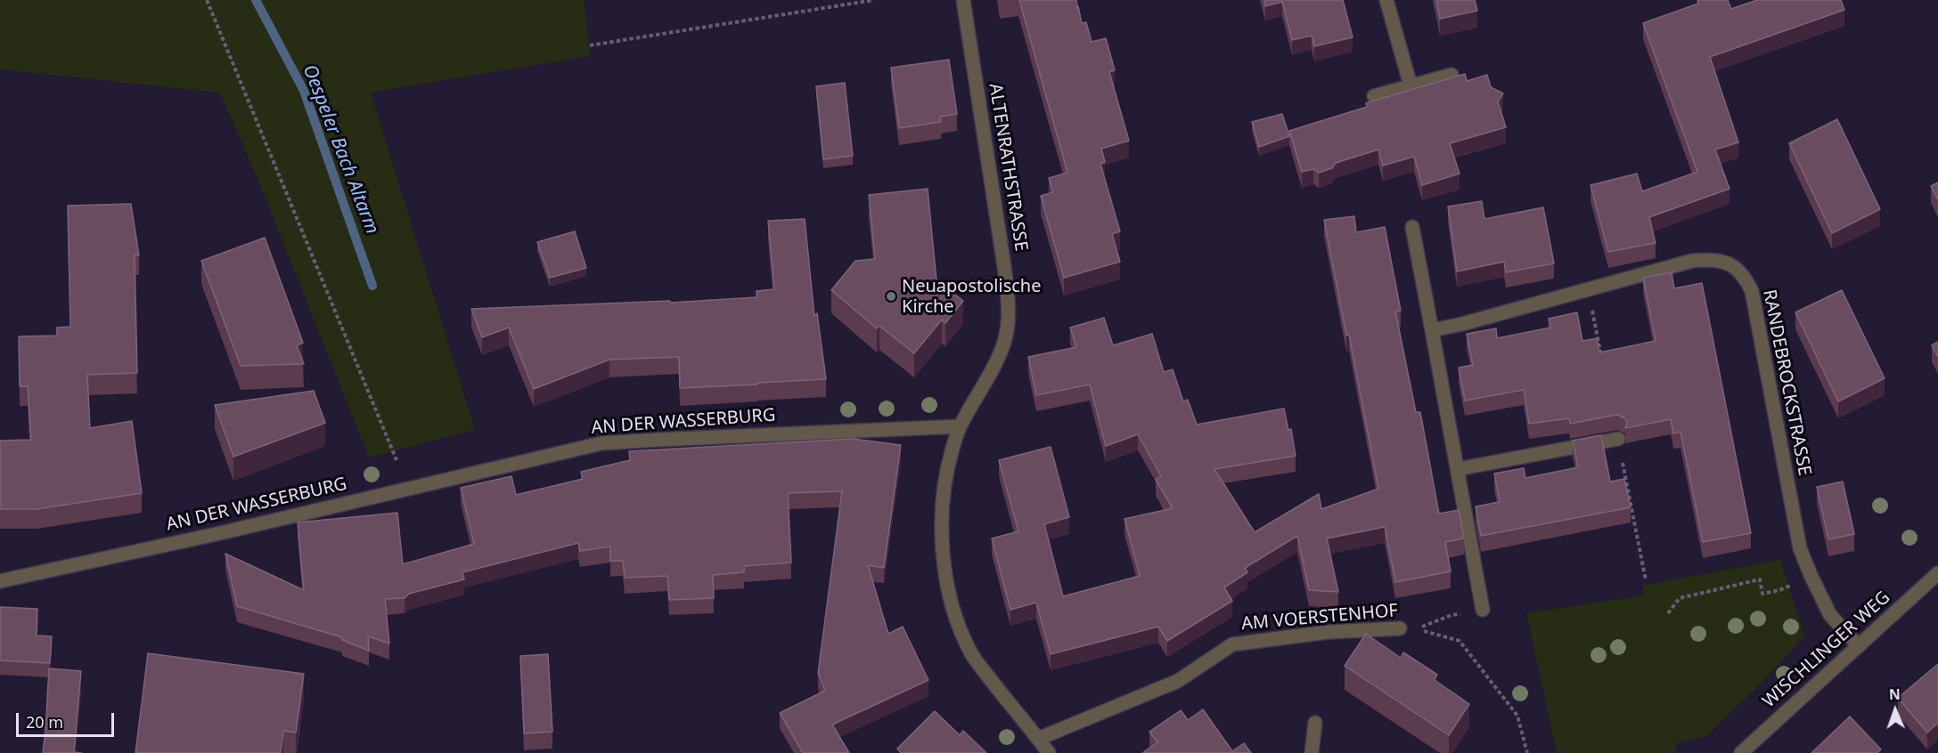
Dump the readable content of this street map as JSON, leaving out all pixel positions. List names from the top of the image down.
{
  "streets": {
    "street": [
      "ALTENRATHSTRASSE",
      "RANDEBROCKSTRASSE",
      "AN DER WASSERBURG",
      "AM VOERSTENHOF",
      "WISCHLINGER WEG"
    ]
  },
  "crossings": [
    ["ALTENRATHSTRASSE", "AN DER WASSERBURG"],
    ["RANDEBROCKSTRASSE", "WISCHLINGER WEG"]
  ],
  "water": ["Oespeler Bach Altarm"],
  "places": ["Neuapostolische Kirche"],
  "scale_bar": "20 m",
  "north": "top"
}
